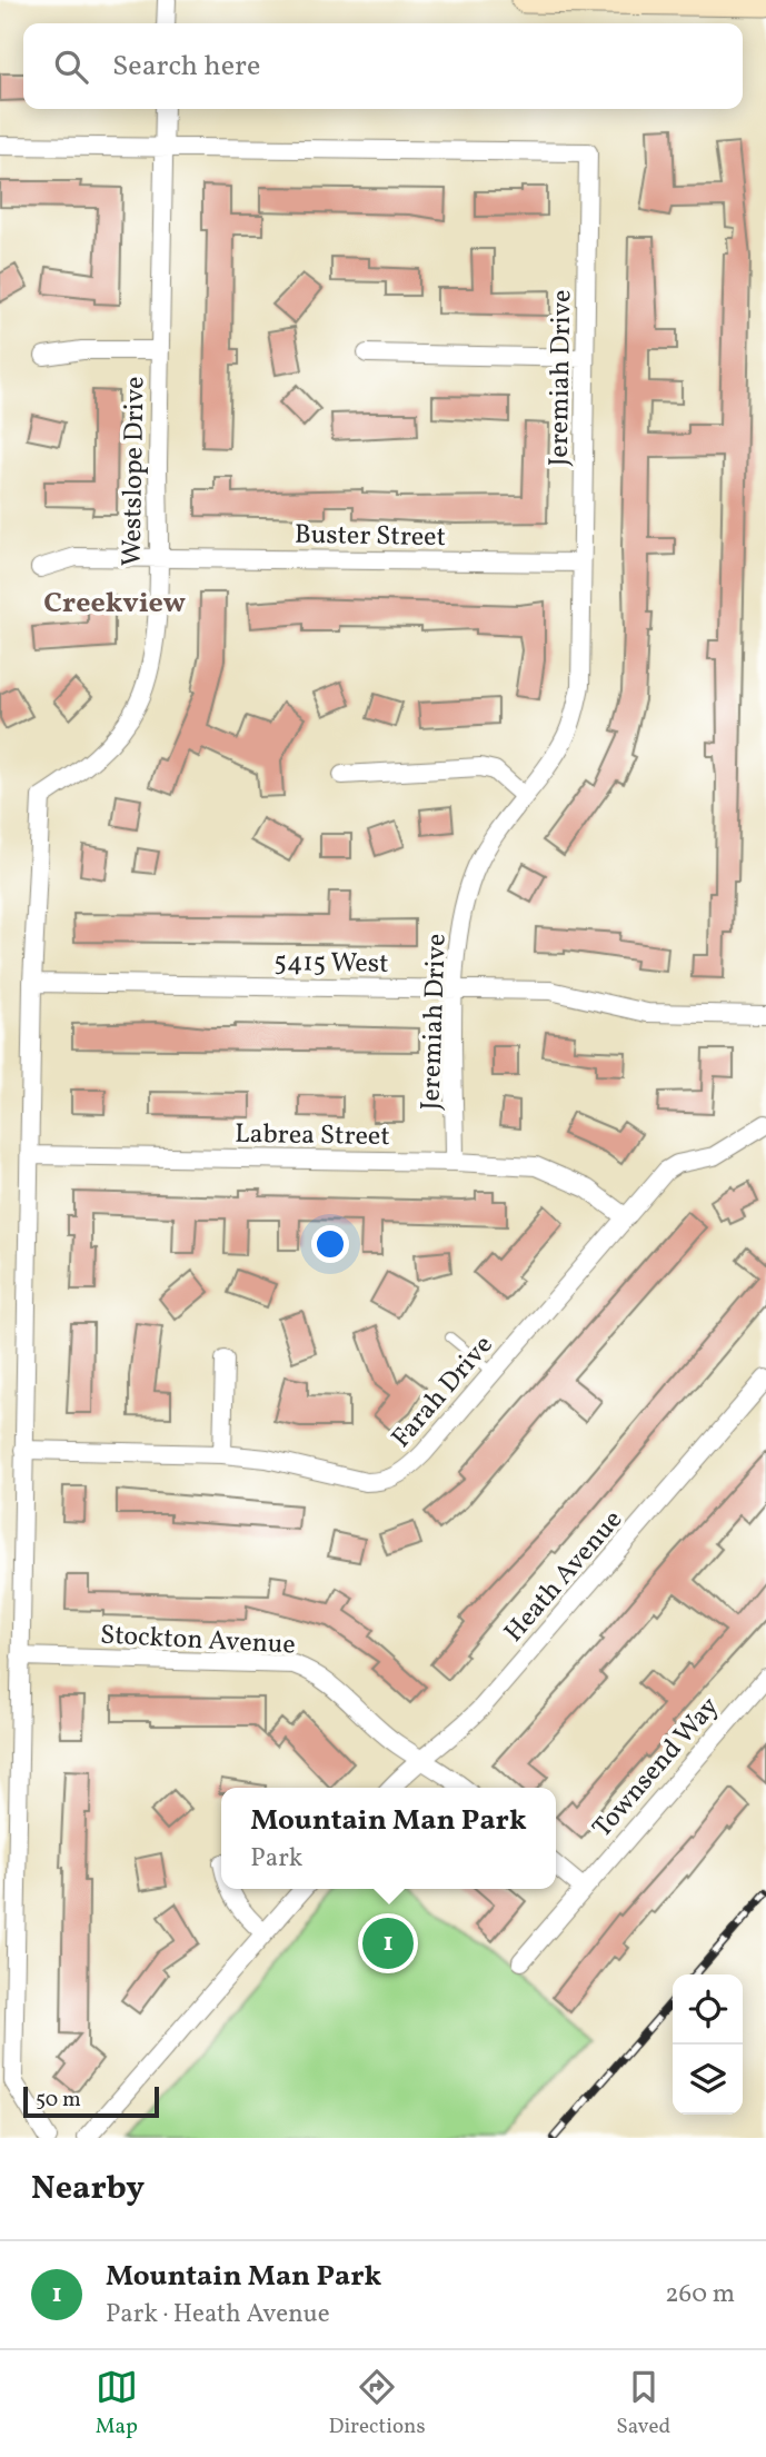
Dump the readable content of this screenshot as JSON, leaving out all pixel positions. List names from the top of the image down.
{
  "streets": {
    "street": [
      "Jeremiah Drive",
      "Westslope Drive",
      "Buster Street",
      "5415 West",
      "Labrea Street",
      "Farah Drive",
      "Heath Avenue",
      "Stockton Avenue",
      "Townsend Way"
    ]
  },
  "crossings": [
    ["Jeremiah Drive", "Westslope Drive"],
    ["Jeremiah Drive", "Buster Street"],
    ["Jeremiah Drive", "5415 West"],
    ["Jeremiah Drive", "Labrea Street"],
    ["Westslope Drive", "Buster Street"],
    ["Westslope Drive", "5415 West"],
    ["Westslope Drive", "Labrea Street"],
    ["Westslope Drive", "Farah Drive"],
    ["Westslope Drive", "Stockton Avenue"],
    ["Labrea Street", "Farah Drive"],
    ["Heath Avenue", "Stockton Avenue"]
  ],
  "districts": ["Creekview"],
  "scale_bar": "50 m",
  "page": {
    "search": "Search here",
    "popup": ["Mountain Man Park", "Park"],
    "pins": "1",
    "scale": "50 m",
    "heading": "Nearby",
    "list": [
      {
        "mark": "1",
        "name": "Mountain Man Park",
        "note": "Park · Heath Avenue",
        "value": "260 m"
      }
    ],
    "nav": ["Map", "Directions", "Saved"]
  }
}
